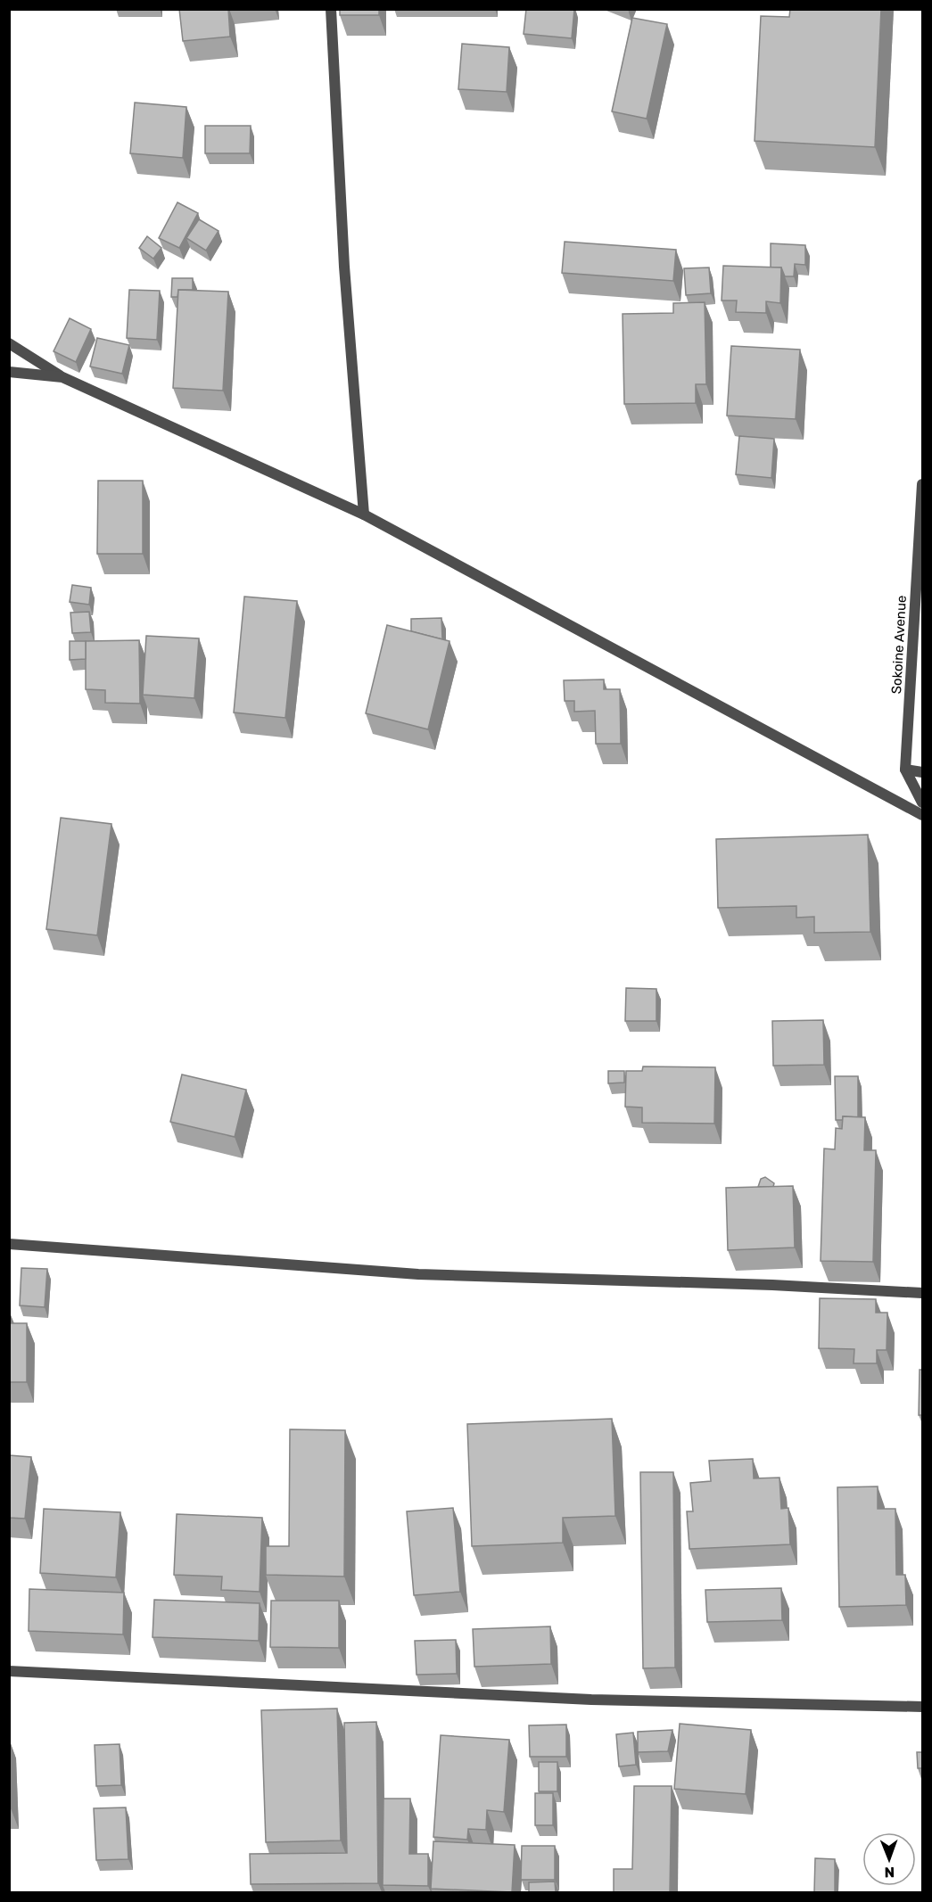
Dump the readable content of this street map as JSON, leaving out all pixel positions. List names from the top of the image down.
{
  "streets": {
    "street": ["Sokoine Avenue"]
  },
  "north": "bottom"
}
